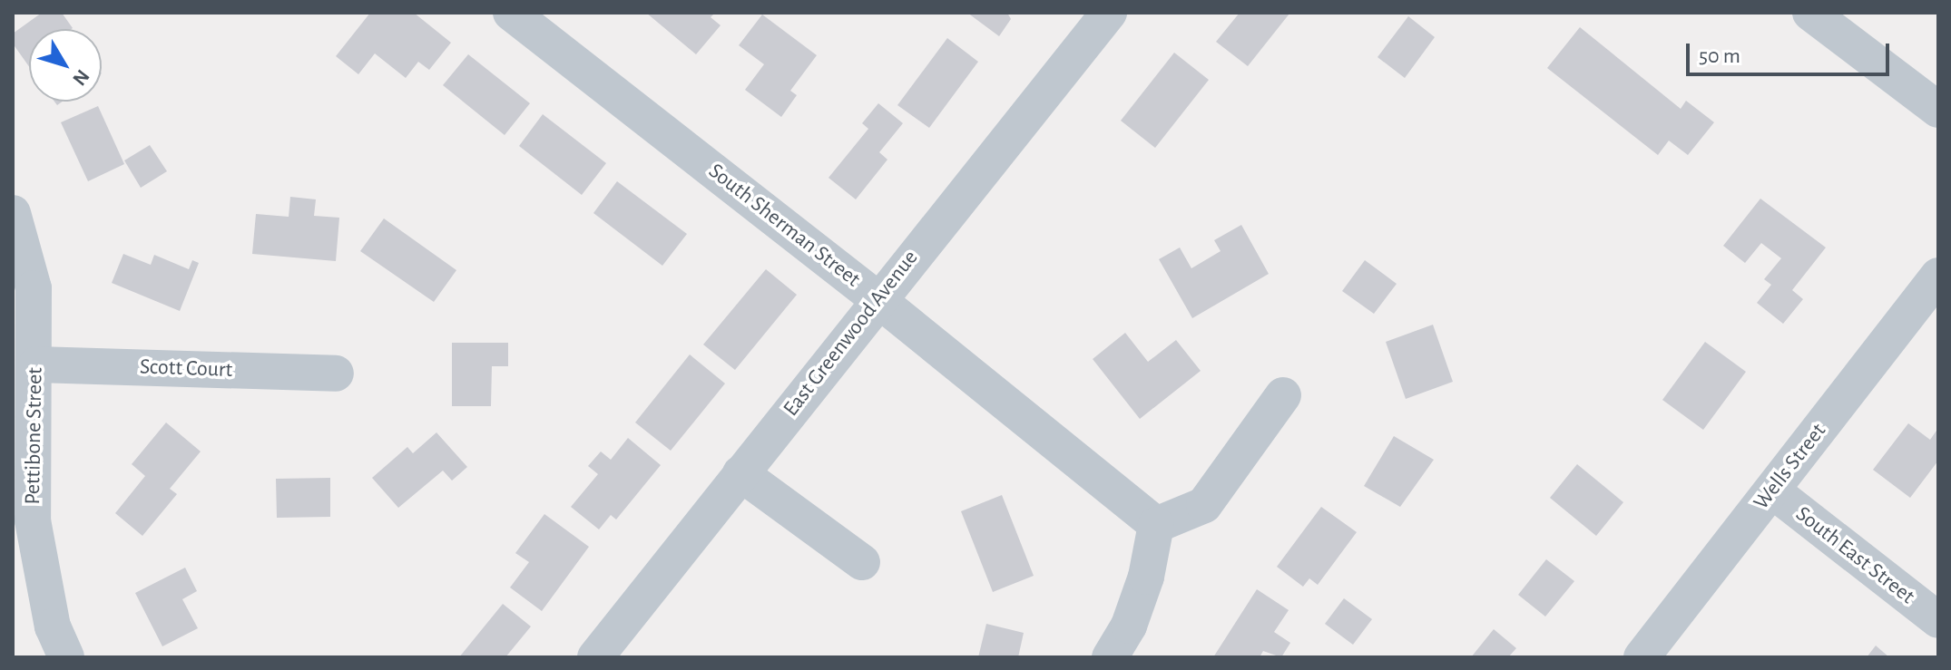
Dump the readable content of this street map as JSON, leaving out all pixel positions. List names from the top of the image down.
{
  "streets": {
    "street": [
      "South Sherman Street",
      "East Greenwood Avenue",
      "Scott Court",
      "Pettibone Street",
      "Wells Street",
      "South East Street"
    ]
  },
  "crossings": [
    ["South Sherman Street", "East Greenwood Avenue"],
    ["Scott Court", "Pettibone Street"],
    ["Wells Street", "South East Street"]
  ],
  "scale_bar": "50 m",
  "north": "bottom right"
}
